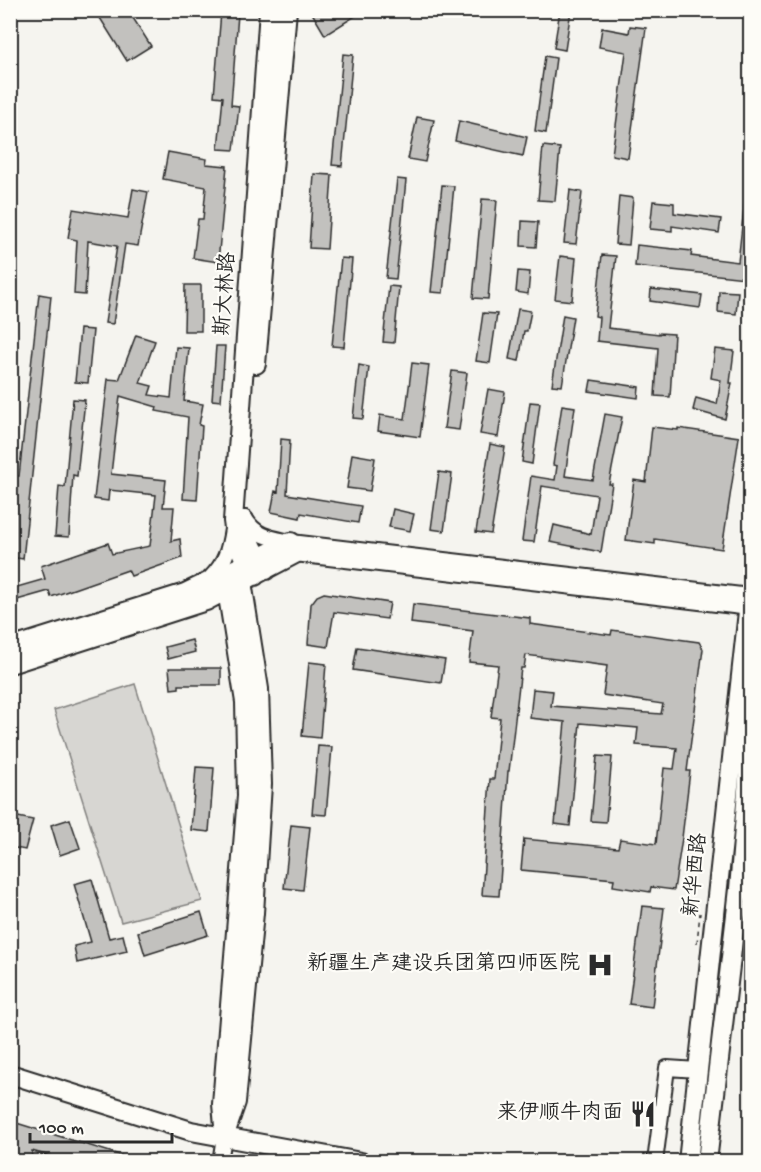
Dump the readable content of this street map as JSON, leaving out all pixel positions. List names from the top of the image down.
{
  "streets": {
    "main road": ["斯大林路", "新华西路"]
  },
  "places": {
    "hospital": ["新疆生产建设兵团第四师医院"],
    "restaurant": ["来伊顺牛肉面"]
  },
  "scale_bar": "100 m"
}
